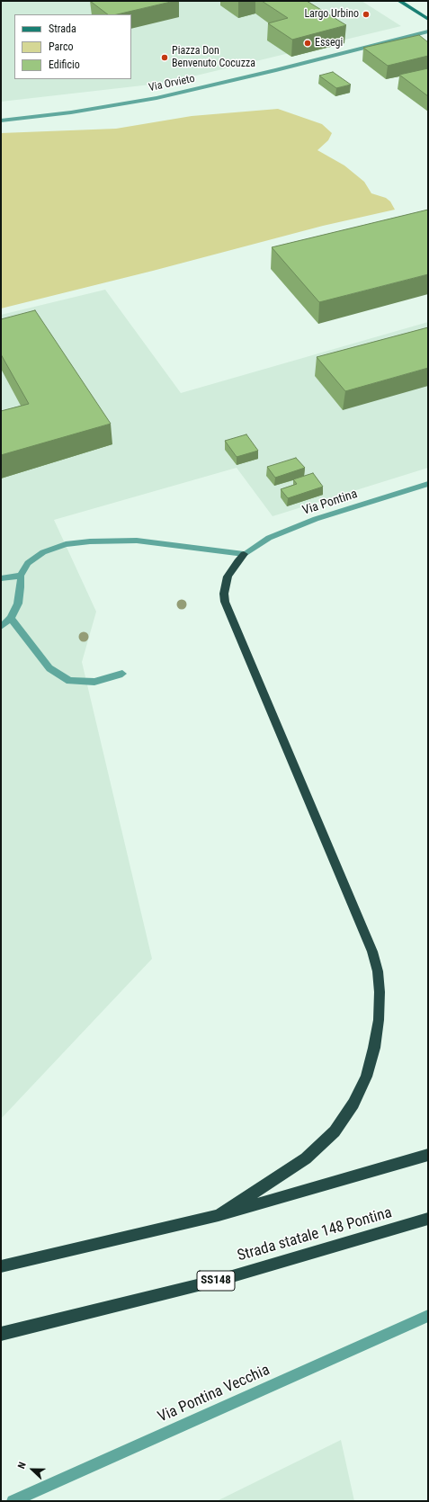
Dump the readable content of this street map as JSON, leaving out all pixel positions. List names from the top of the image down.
{
  "streets": {
    "highway": ["Strada statale 148 Pontina", "SS148"],
    "street": ["Via Orvieto", "Via Pontina", "Via Pontina Vecchia"]
  },
  "places": ["Largo Urbino", "Essegi", "Piazza Don Benvenuto Cocuzza"],
  "legend": ["Strada", "Parco", "Edificio"],
  "north": "left"
}
